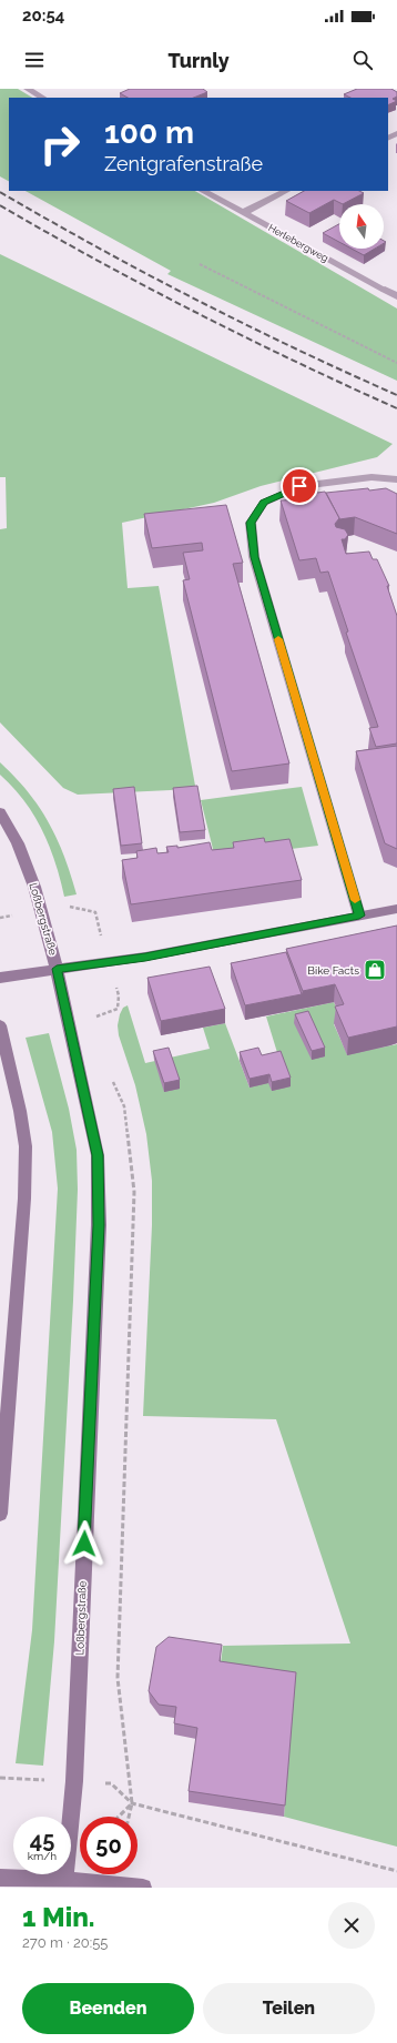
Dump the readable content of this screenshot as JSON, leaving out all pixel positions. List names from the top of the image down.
{
  "streets": {
    "main road": ["Loßbergstraße"],
    "street": ["Herlebergweg"]
  },
  "places": {
    "shop": ["Bike Facts"]
  },
  "north": "top",
  "page": {
    "status": "20:54",
    "header": "Turnly",
    "turn": ["100 m", "Zentgrafenstraße"],
    "speed": "45 km/h",
    "limit": "50",
    "heading": ["1 Min.", "270 m · 20:55"],
    "buttons": ["Beenden", "Teilen"]
  }
}
